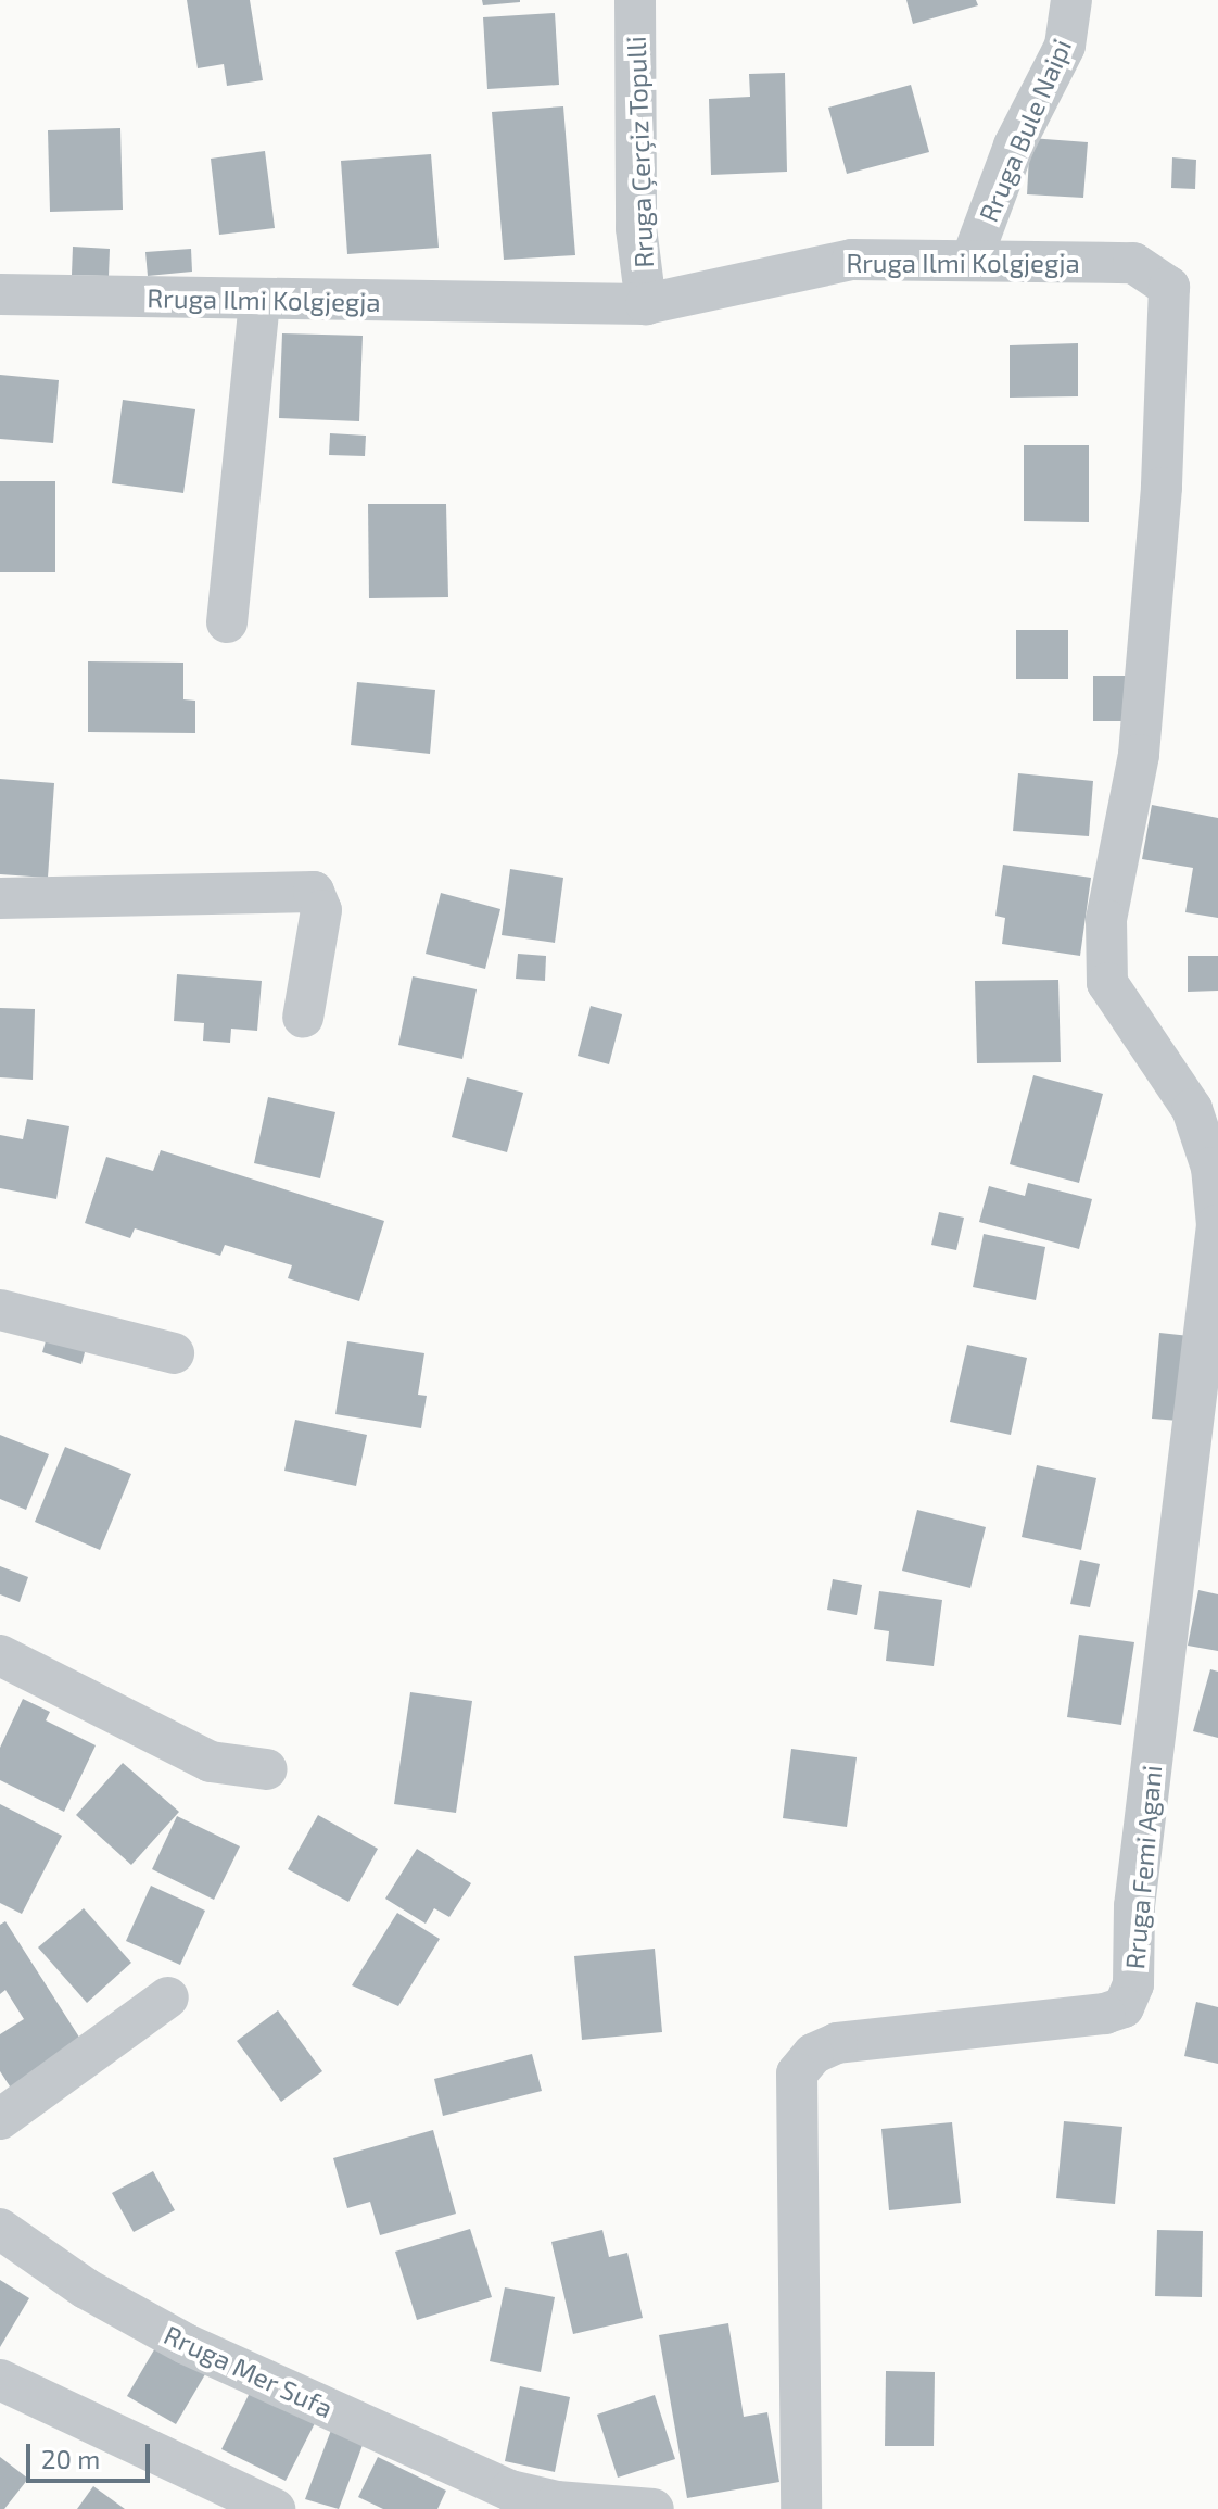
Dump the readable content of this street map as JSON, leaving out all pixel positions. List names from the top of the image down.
{
  "streets": {
    "street": [
      "Rruga Bule Naipi",
      "Rruga Çerçiz Topulli",
      "Rruga Ilmi Kolgjegja",
      "Rruga Femi Agani",
      "Rruga Mer Sufa"
    ]
  },
  "crossings": [
    ["Rruga Bule Naipi", "Rruga Ilmi Kolgjegja"],
    ["Rruga Çerçiz Topulli", "Rruga Ilmi Kolgjegja"],
    ["Rruga Ilmi Kolgjegja", "Rruga Femi Agani"]
  ],
  "scale_bar": "20 m"
}
